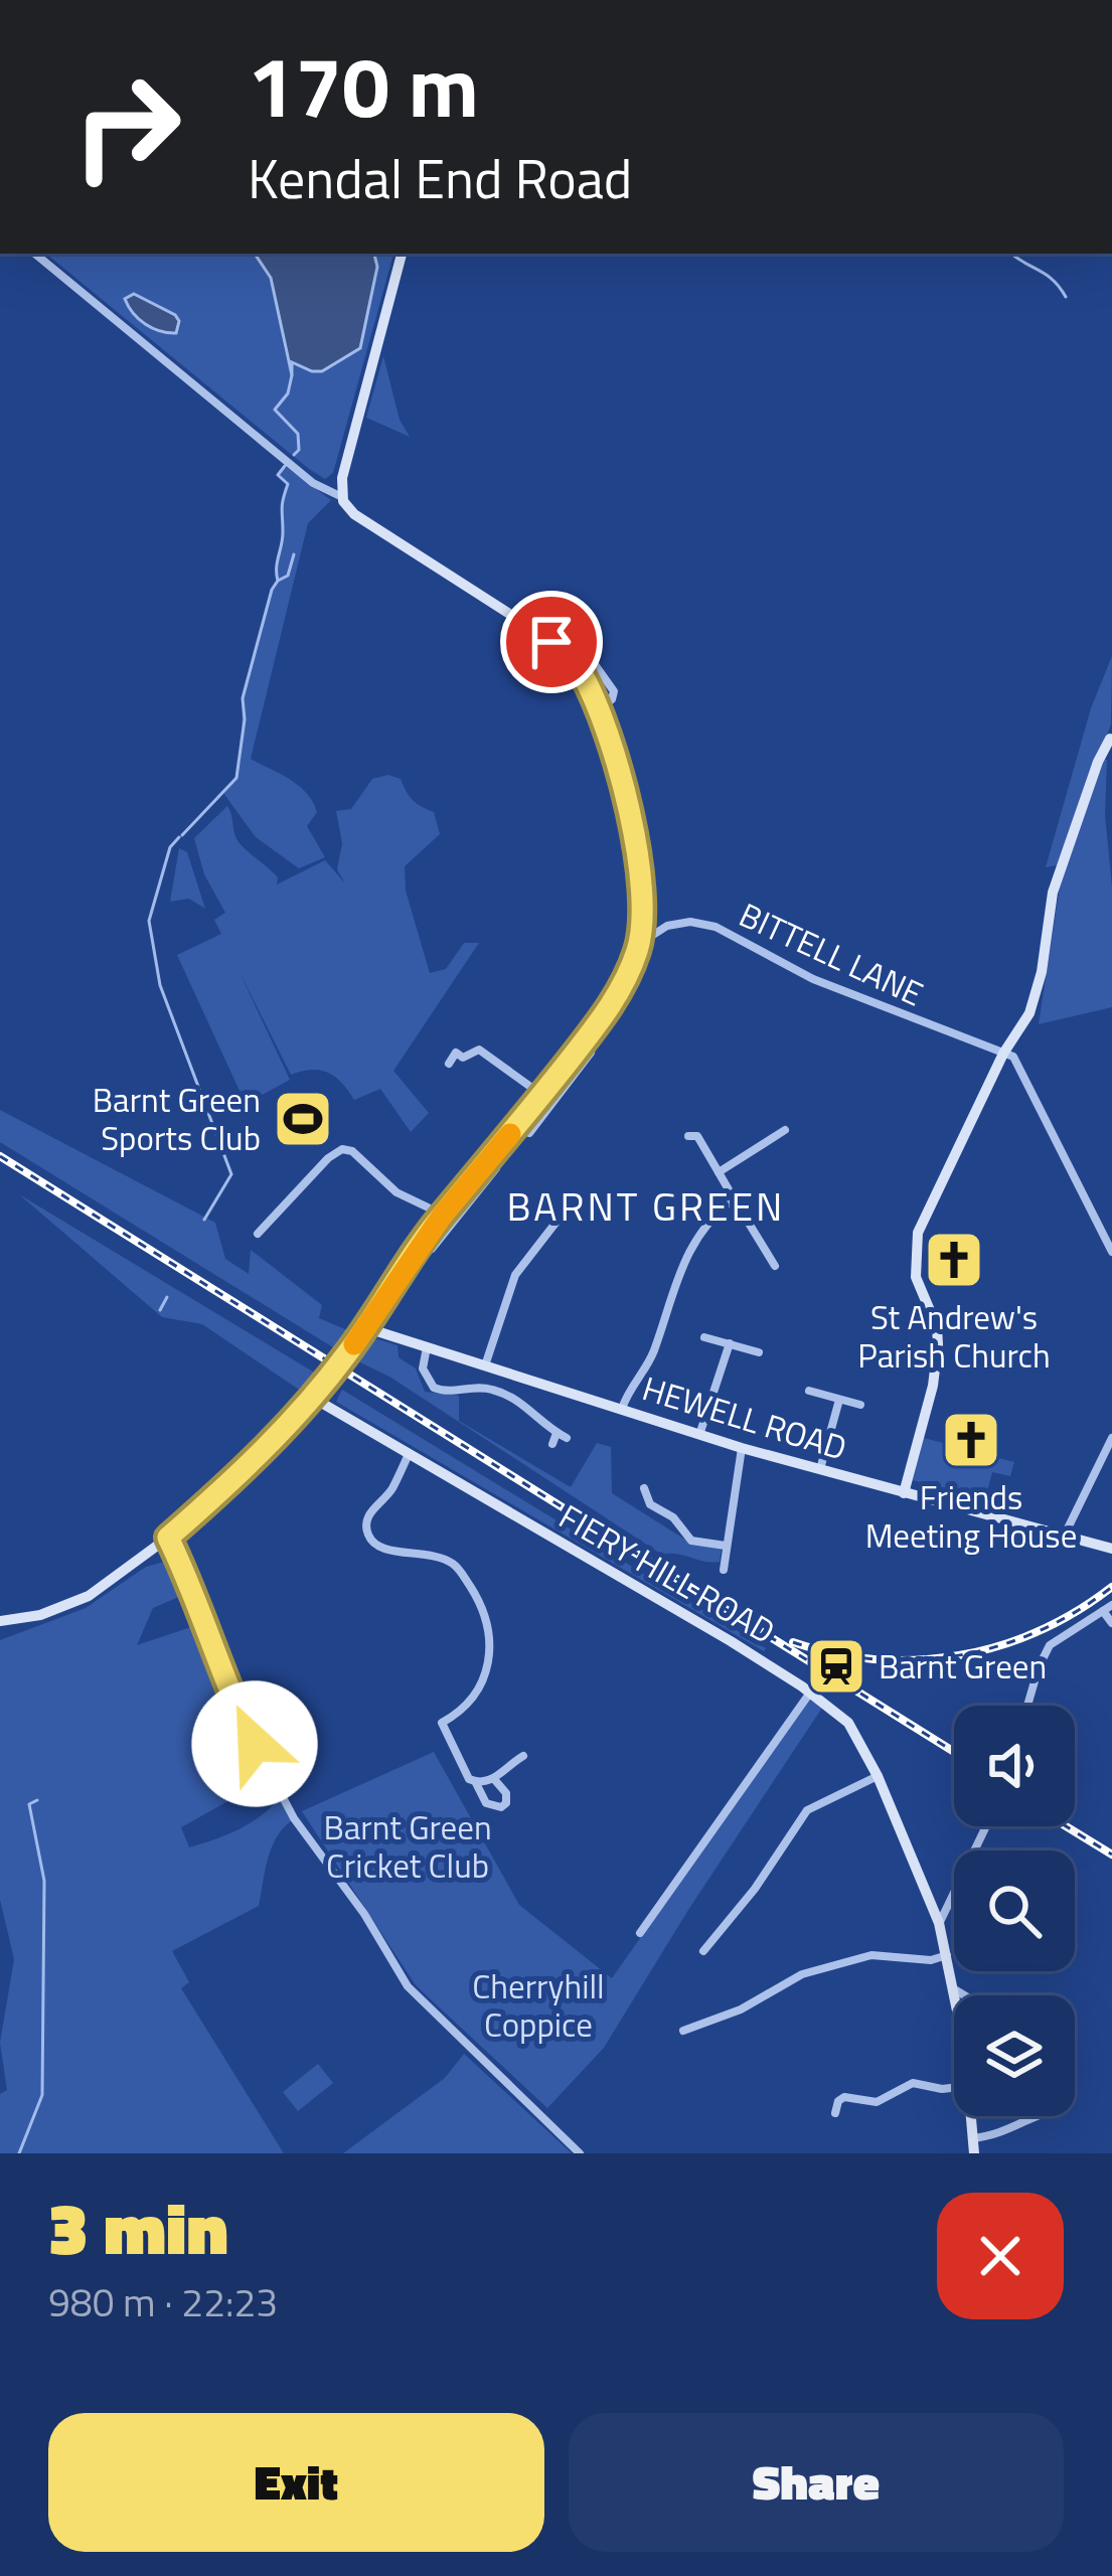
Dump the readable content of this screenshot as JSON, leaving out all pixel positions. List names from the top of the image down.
{
  "streets": {
    "street": ["BITTELL LANE", "HEWELL ROAD", "FIERY HILL ROAD"]
  },
  "districts": ["BARNT GREEN"],
  "parks": ["Barnt Green Cricket Club", "Cherryhill Coppice"],
  "places": {
    "sports": ["Barnt Green Sports Club"],
    "church": ["St Andrew's Parish Church", "Friends Meeting House"],
    "station": ["Barnt Green"]
  },
  "page": {
    "turn": ["170 m", "Kendal End Road"],
    "heading": ["3 min", "980 m · 22:23"],
    "buttons": ["Exit", "Share"]
  }
}
